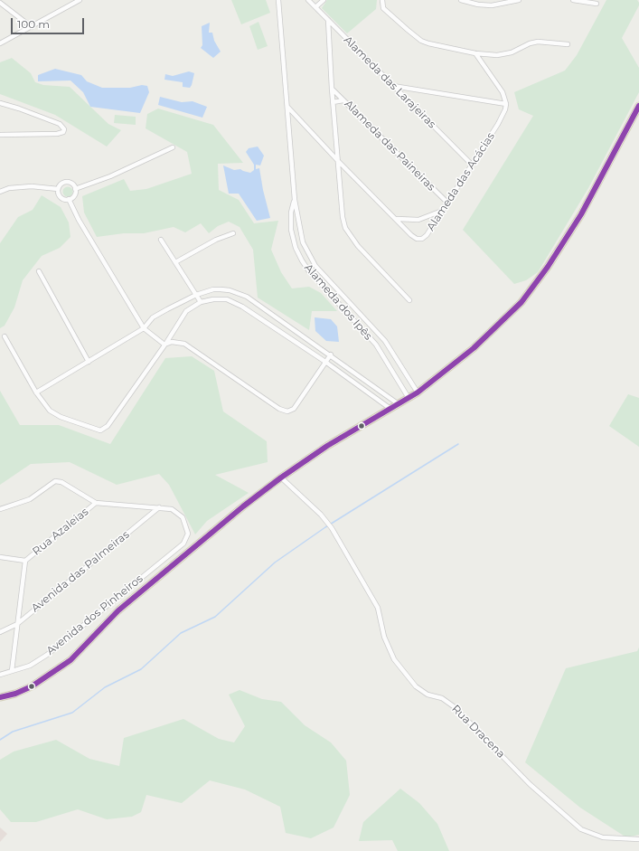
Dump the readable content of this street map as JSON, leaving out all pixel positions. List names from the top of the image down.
{
  "streets": {
    "street": [
      "Alameda das Larajeiras",
      "Alameda das Paineiras",
      "Alameda das Acácias",
      "Alameda dos Ipês",
      "Rua Azaleias",
      "Avenida das Palmeiras",
      "Avenida dos Pinheiros",
      "Rua Dracena"
    ]
  },
  "crossings": [
    ["Alameda das Larajeiras", "Alameda das Acácias"],
    ["Alameda das Paineiras", "Alameda das Acácias"],
    ["Alameda das Acácias", "Alameda dos Ipês"],
    ["Avenida das Palmeiras", "Avenida dos Pinheiros"]
  ],
  "scale_bar": "100 m"
}
